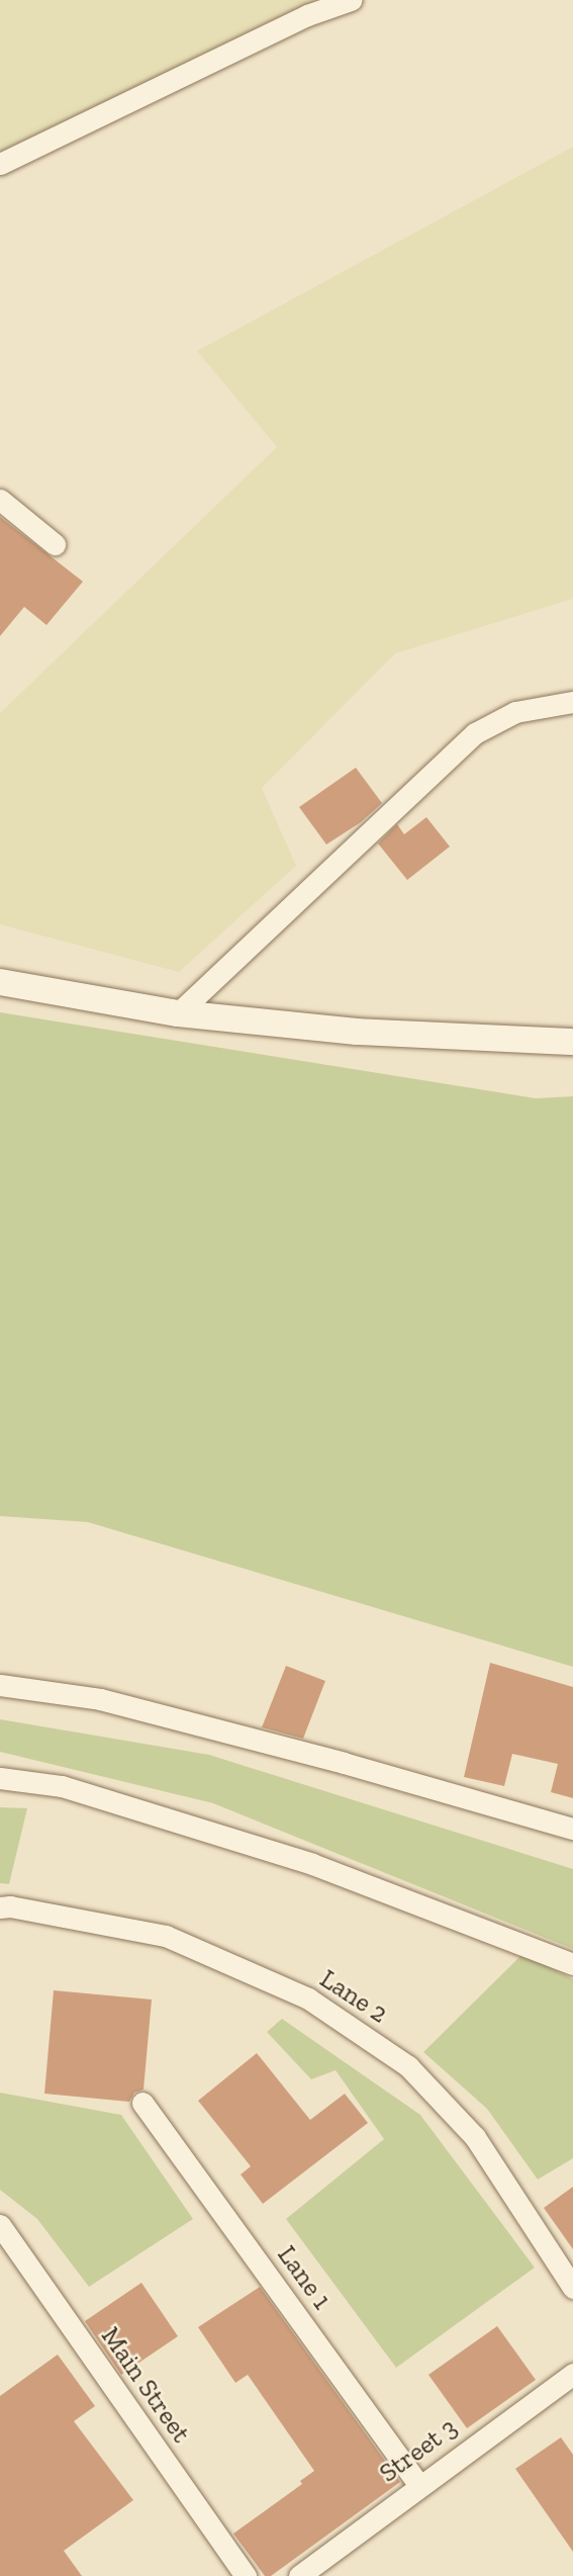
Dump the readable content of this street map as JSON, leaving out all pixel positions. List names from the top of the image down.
{
  "streets": {
    "street": [
      "Lane 2",
      "Lane 1",
      "Main Street",
      "Street 3"
    ]
  },
  "crossings": [
    ["Lane 1", "Street 3"]
  ]
}
